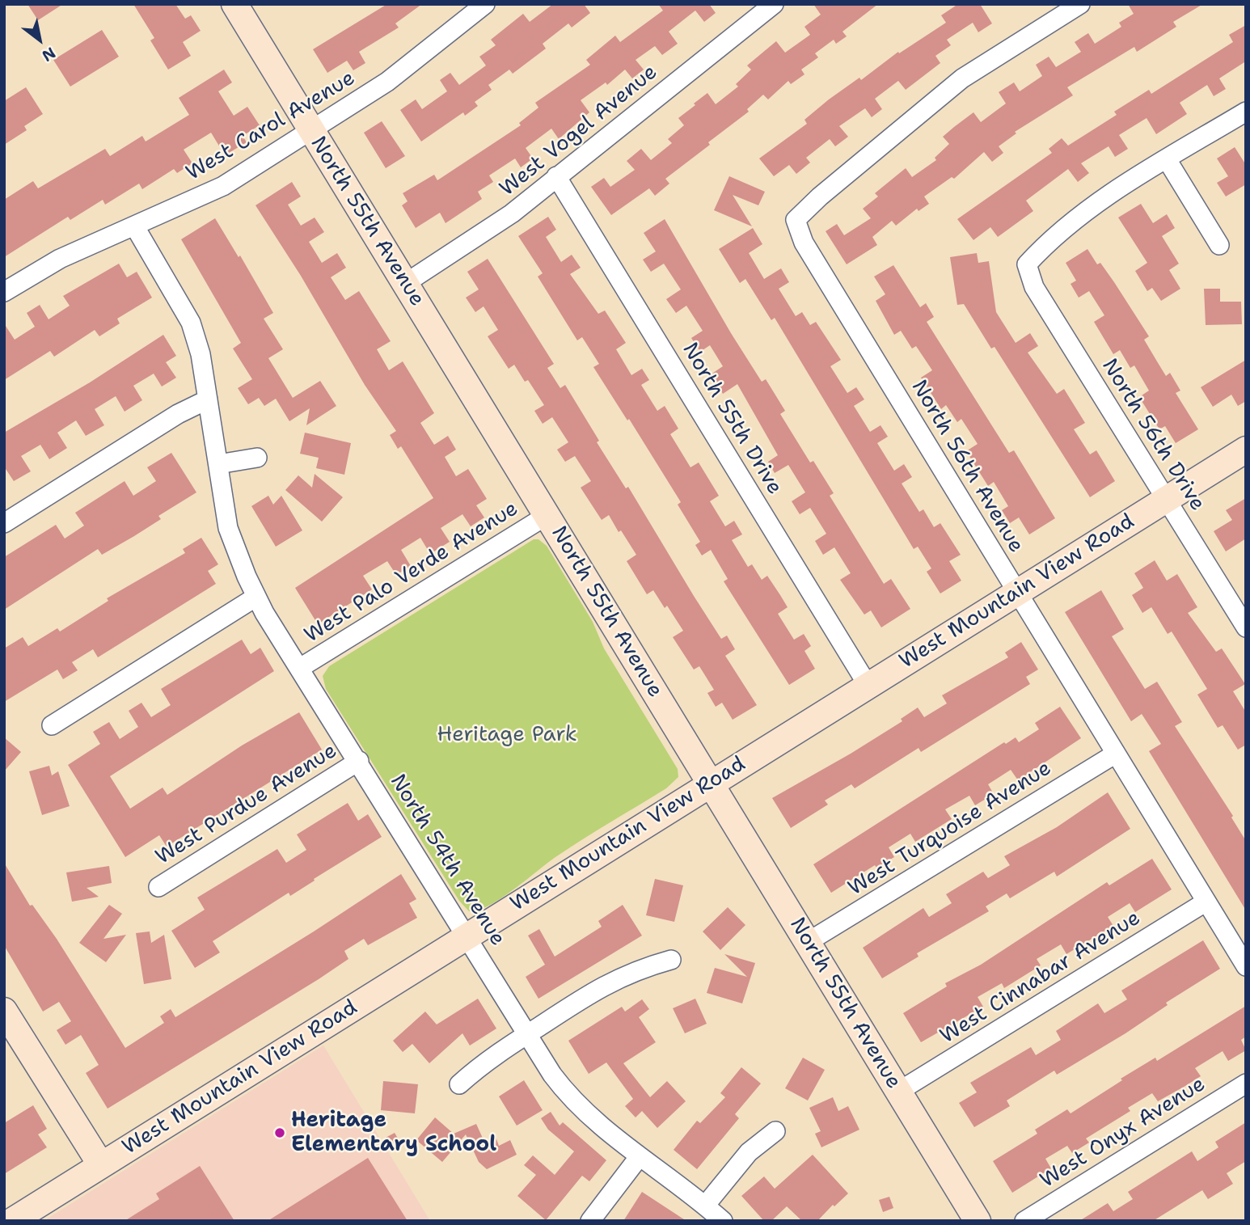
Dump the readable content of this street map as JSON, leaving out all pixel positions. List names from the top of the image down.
{
  "streets": {
    "street": [
      "West Carol Avenue",
      "West Vogel Avenue",
      "North 55th Avenue",
      "North 55th Drive",
      "North 56th Drive",
      "North 56th Avenue",
      "West Palo Verde Avenue",
      "West Mountain View Road",
      "West Purdue Avenue",
      "West Turquoise Avenue",
      "North 54th Avenue",
      "West Cinnabar Avenue",
      "West Onyx Avenue"
    ]
  },
  "crossings": [
    ["West Carol Avenue", "North 55th Avenue"],
    ["West Carol Avenue", "North 54th Avenue"],
    ["West Vogel Avenue", "North 55th Avenue"],
    ["West Vogel Avenue", "North 55th Drive"],
    ["North 55th Avenue", "West Palo Verde Avenue"],
    ["North 55th Avenue", "West Mountain View Road"],
    ["North 55th Avenue", "West Turquoise Avenue"],
    ["North 55th Avenue", "West Cinnabar Avenue"],
    ["North 55th Drive", "West Mountain View Road"],
    ["North 56th Drive", "West Mountain View Road"],
    ["North 56th Avenue", "West Mountain View Road"],
    ["North 56th Avenue", "West Turquoise Avenue"],
    ["North 56th Avenue", "West Cinnabar Avenue"],
    ["West Palo Verde Avenue", "North 54th Avenue"],
    ["West Mountain View Road", "North 54th Avenue"],
    ["West Purdue Avenue", "North 54th Avenue"]
  ],
  "parks": ["Heritage Park"],
  "places": ["Heritage Elementary School"],
  "north": "bottom right"
}
